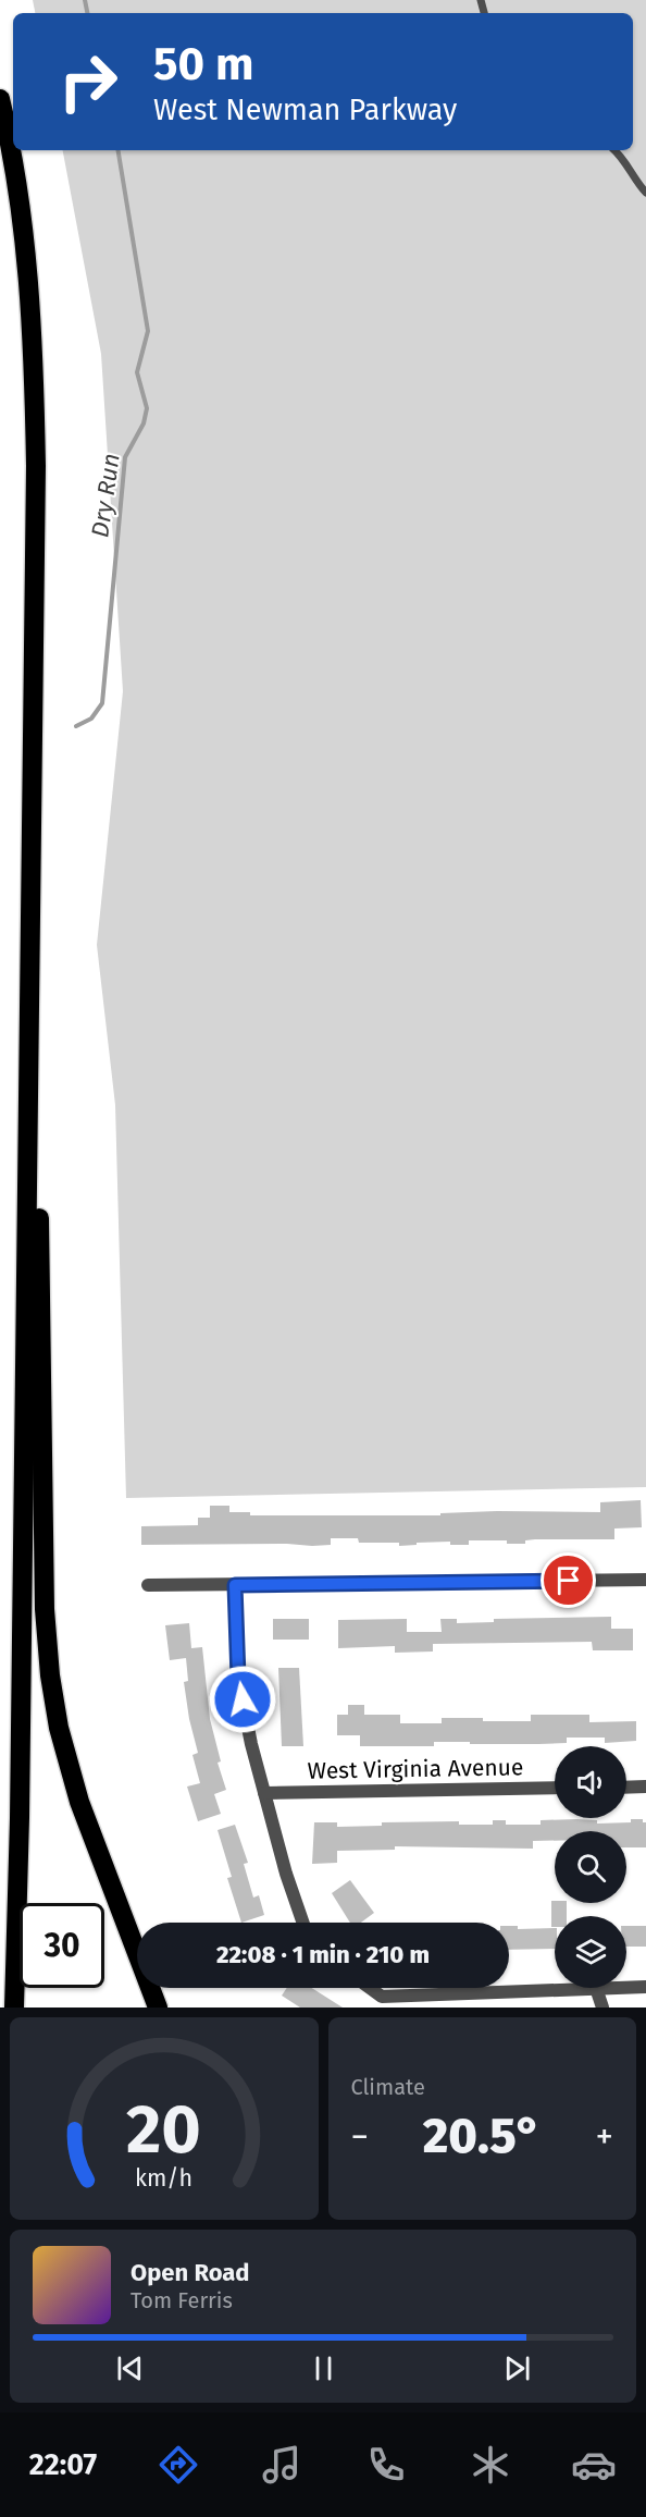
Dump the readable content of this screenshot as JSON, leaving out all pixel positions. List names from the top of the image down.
{
  "streets": {
    "street": ["West Virginia Avenue"]
  },
  "water": ["Dry Run"],
  "page": {
    "turn": ["50 m", "West Newman Parkway"],
    "limit": "30",
    "trip": "22:08 · 1 min · 210 m",
    "tile": "Climate",
    "heat": ["−", "20.5°", "+"],
    "song": ["Open Road", "Tom Ferris"],
    "tabs": "22:07",
    "gauge": ["20", "km/h"]
  }
}
